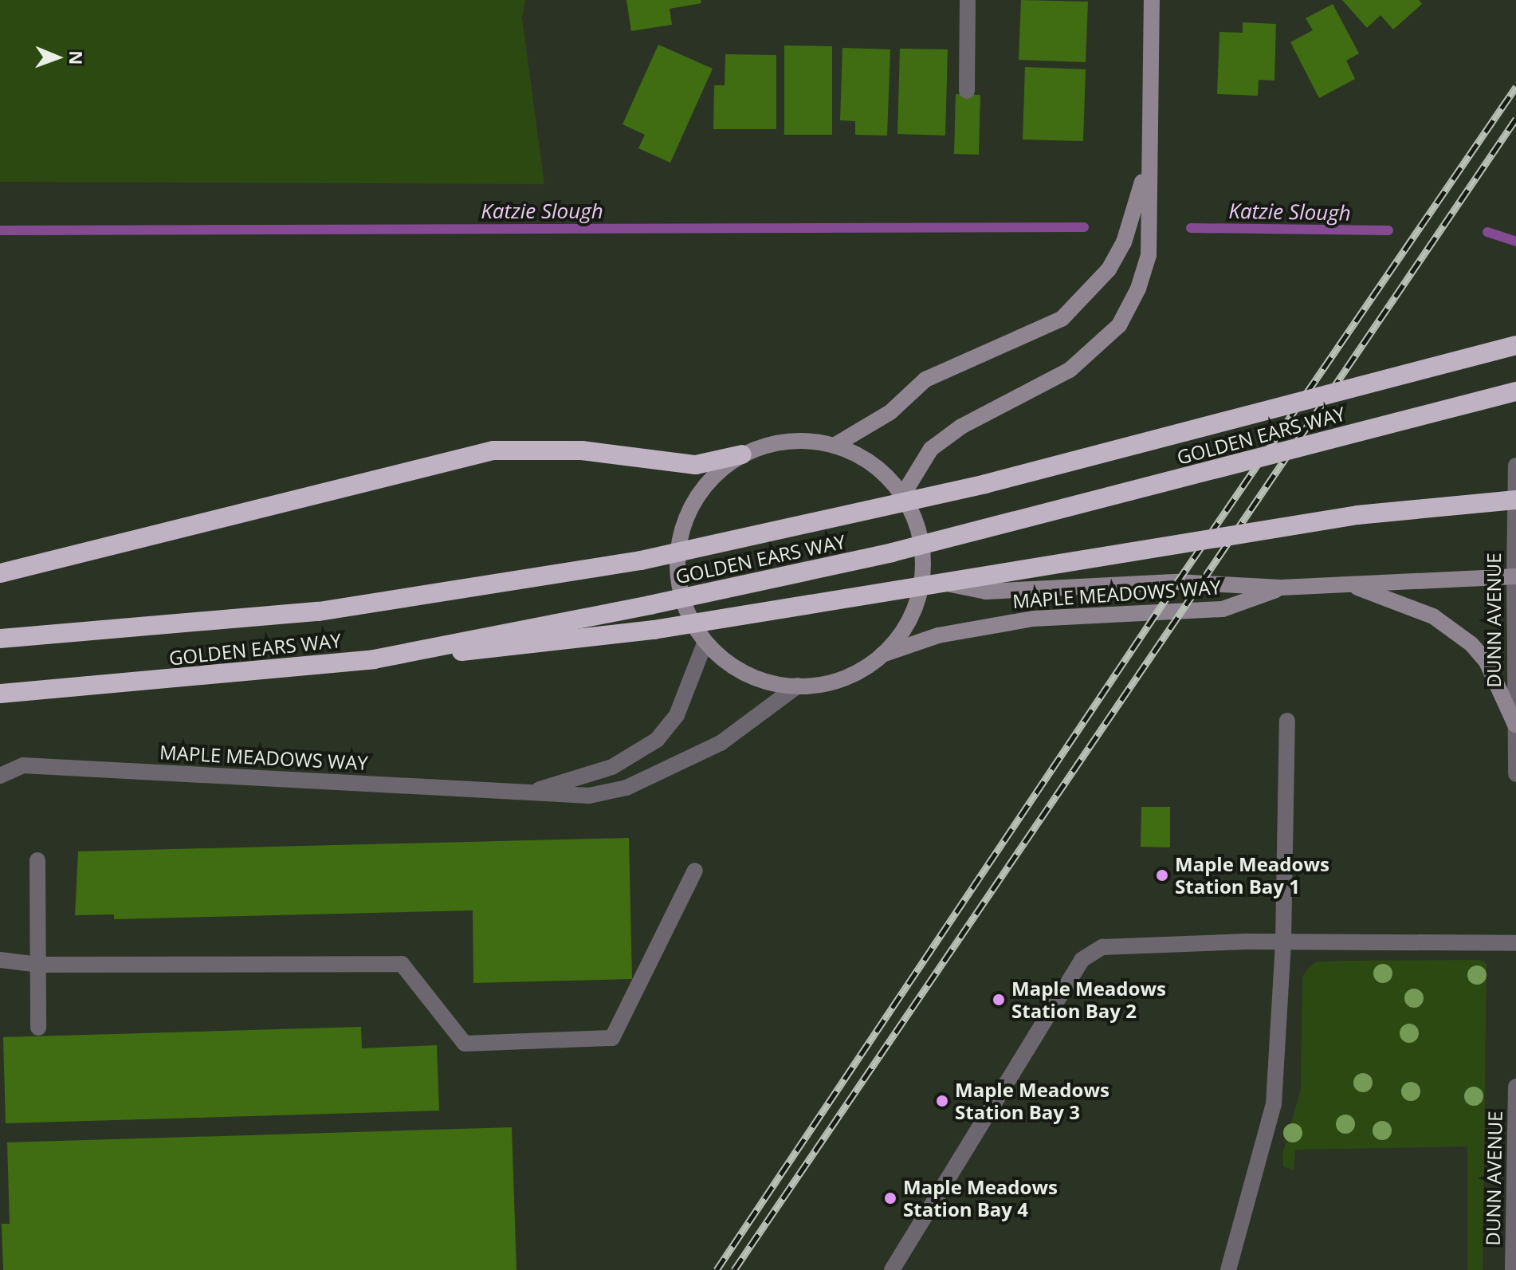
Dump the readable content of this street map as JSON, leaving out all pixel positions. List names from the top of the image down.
{
  "streets": {
    "highway": ["GOLDEN EARS WAY"],
    "main road": ["MAPLE MEADOWS WAY"],
    "street": ["DUNN AVENUE"]
  },
  "crossings": [
    ["MAPLE MEADOWS WAY", "DUNN AVENUE"]
  ],
  "water": ["Katzie Slough"],
  "places": [
    "Maple Meadows Station Bay 1",
    "Maple Meadows Station Bay 2",
    "Maple Meadows Station Bay 3",
    "Maple Meadows Station Bay 4"
  ],
  "north": "right"
}
